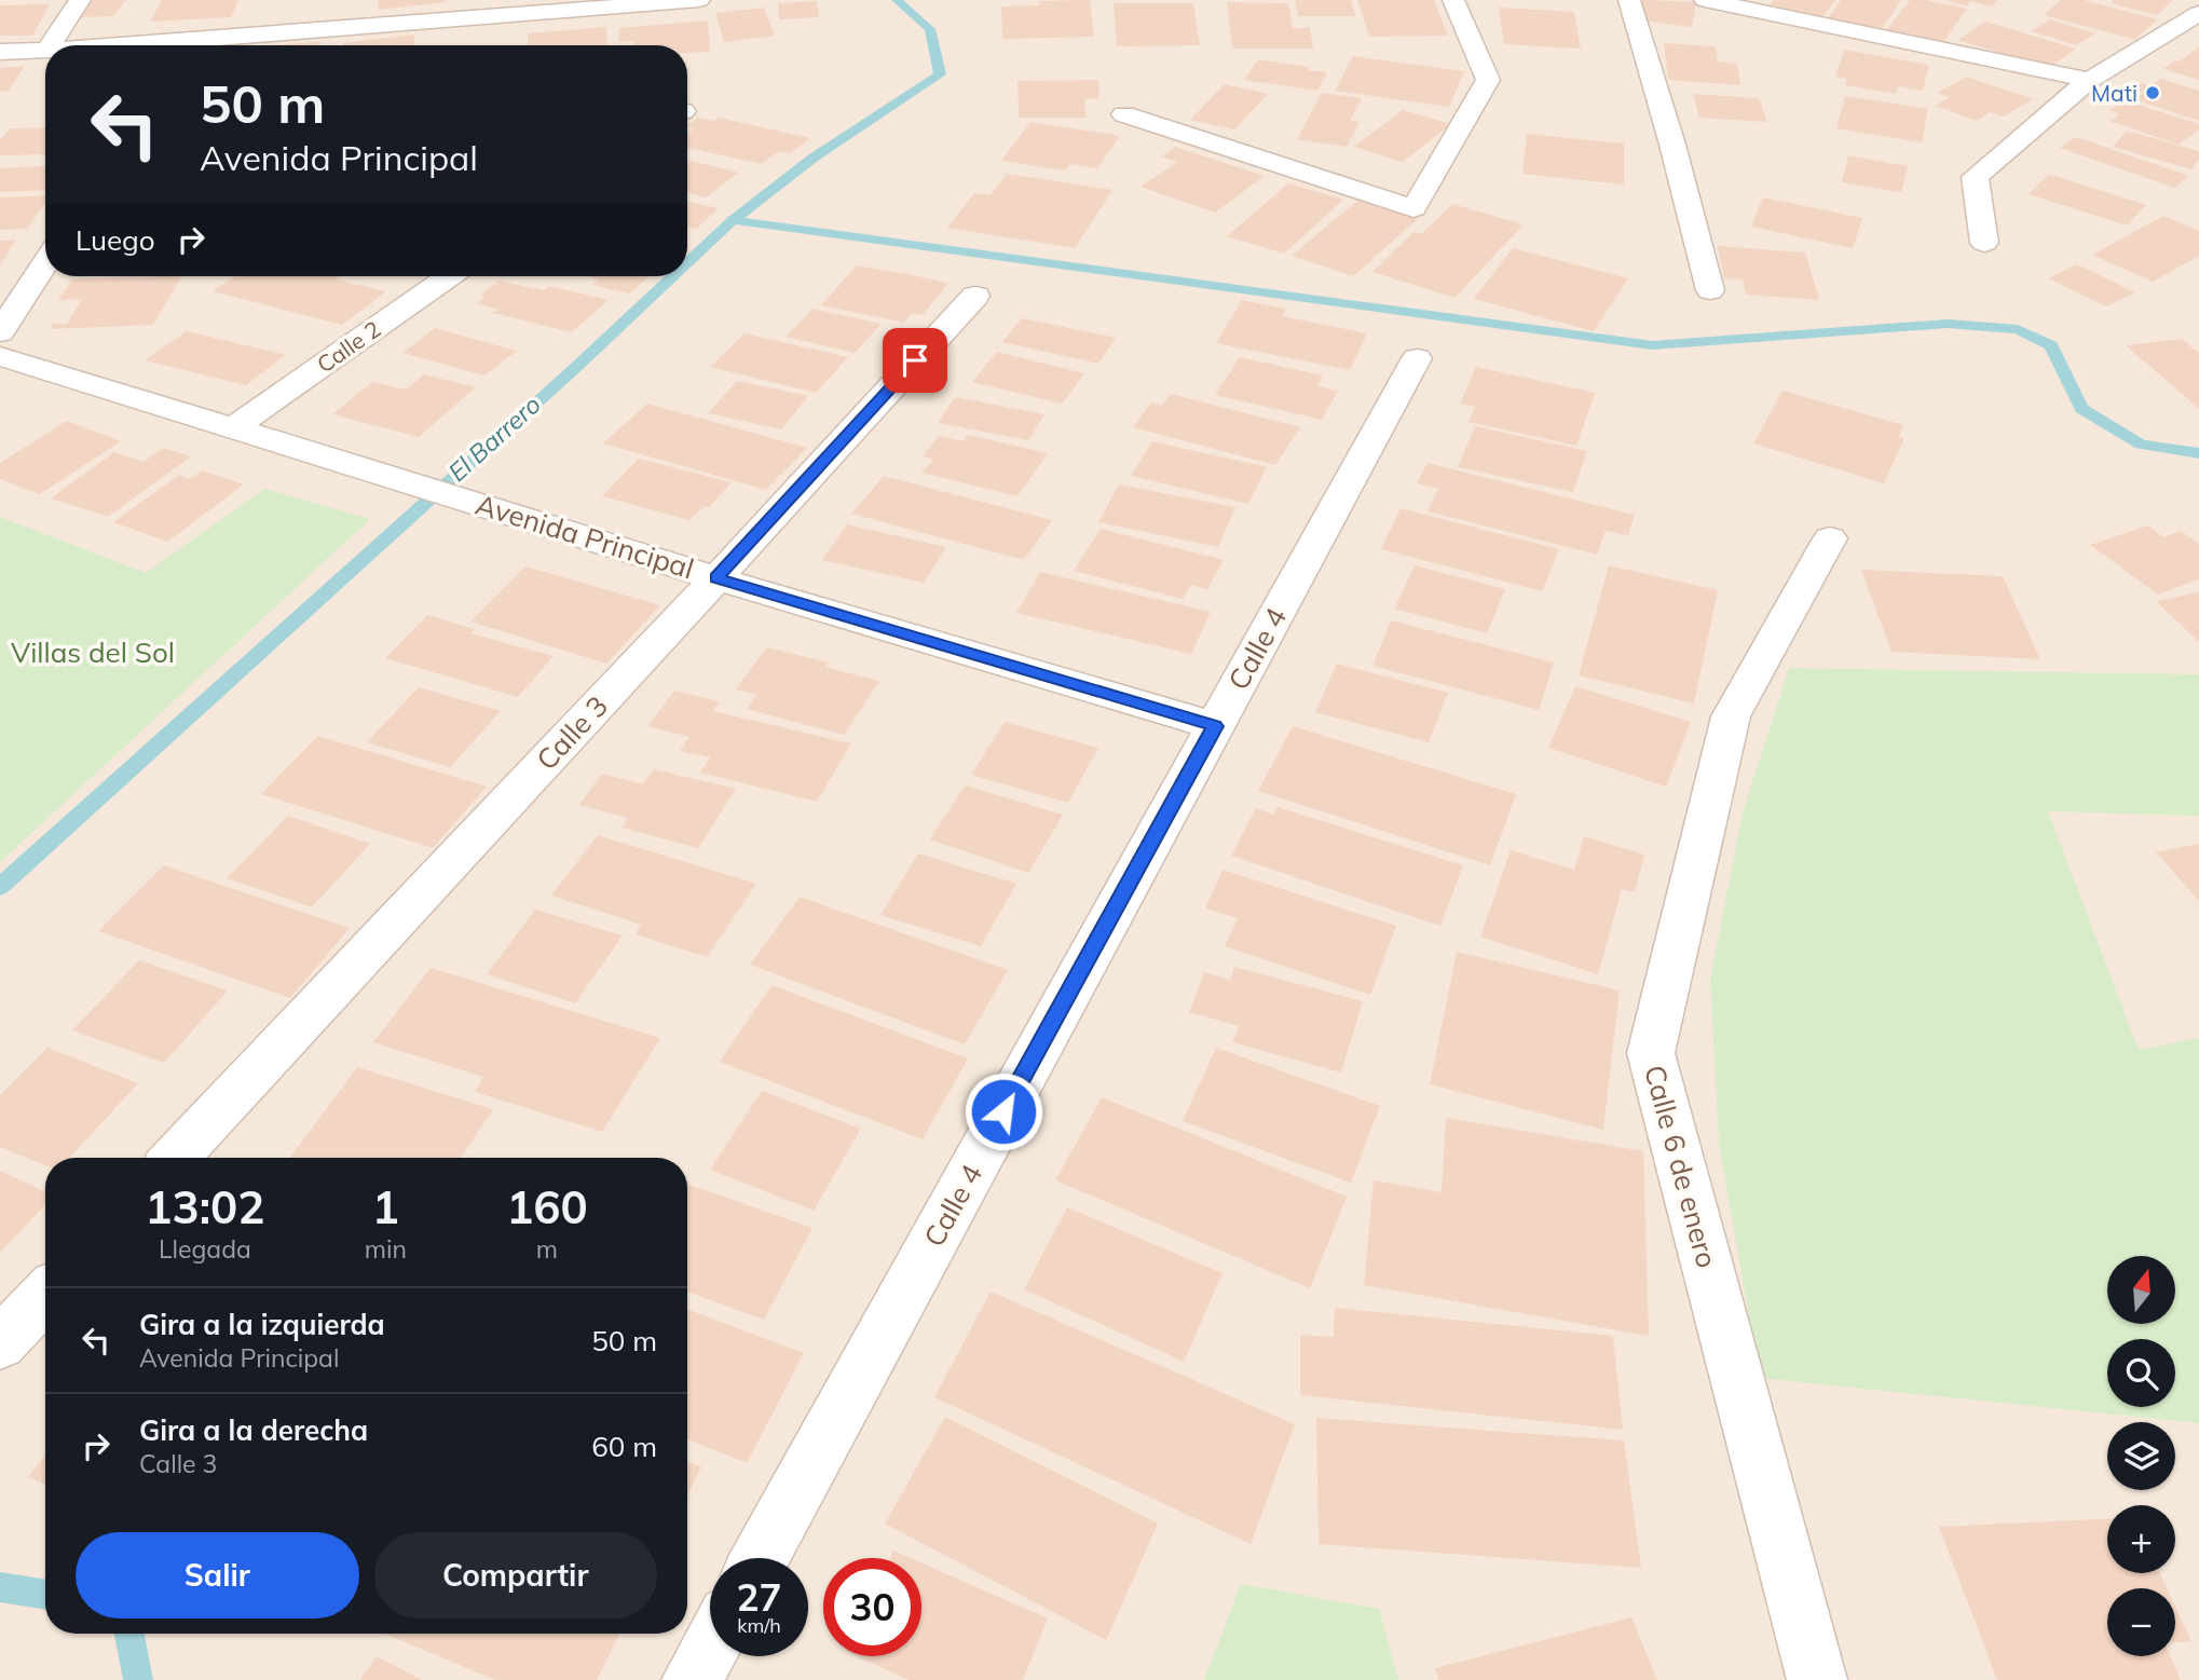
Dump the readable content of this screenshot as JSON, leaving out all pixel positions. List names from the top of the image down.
{
  "streets": {
    "street": [
      "Calle 2",
      "Avenida Principal",
      "Calle 4",
      "Calle 3",
      "Calle 6 de enero"
    ]
  },
  "crossings": [
    ["Calle 2", "Avenida Principal"],
    ["Avenida Principal", "Calle 4"],
    ["Avenida Principal", "Calle 3"]
  ],
  "water": ["El Barrero"],
  "parks": ["Villas del Sol"],
  "places": ["Mati"],
  "north": "top",
  "page": {
    "turn": ["50 m", "Avenida Principal"],
    "then": "Luego",
    "eta": [
      "13:02",
      "Llegada",
      "1",
      "min",
      "160",
      "m"
    ],
    "map_buttons": ["+", "−"],
    "list": [
      {
        "name": "Gira a la izquierda",
        "note": "Avenida Principal",
        "value": "50 m"
      },
      {
        "name": "Gira a la derecha",
        "note": "Calle 3",
        "value": "60 m"
      }
    ],
    "buttons": ["Salir", "Compartir"],
    "speed": "27 km/h",
    "limit": "30"
  }
}
